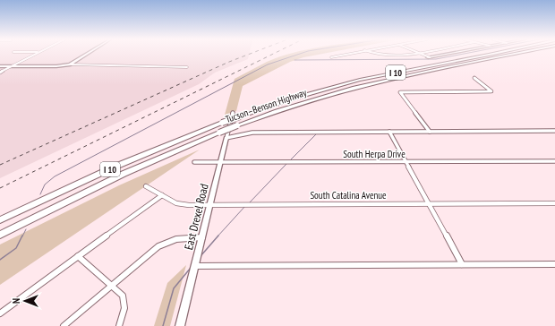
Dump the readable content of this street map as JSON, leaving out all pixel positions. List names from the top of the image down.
{
  "streets": {
    "highway": ["I 10", "Tucson–Benson Highway"],
    "street": ["South Herpa Drive", "South Catalina Avenue", "East Drexel Road"]
  },
  "crossings": [
    ["South Herpa Drive", "East Drexel Road"],
    ["South Catalina Avenue", "East Drexel Road"]
  ],
  "north": "left"
}
